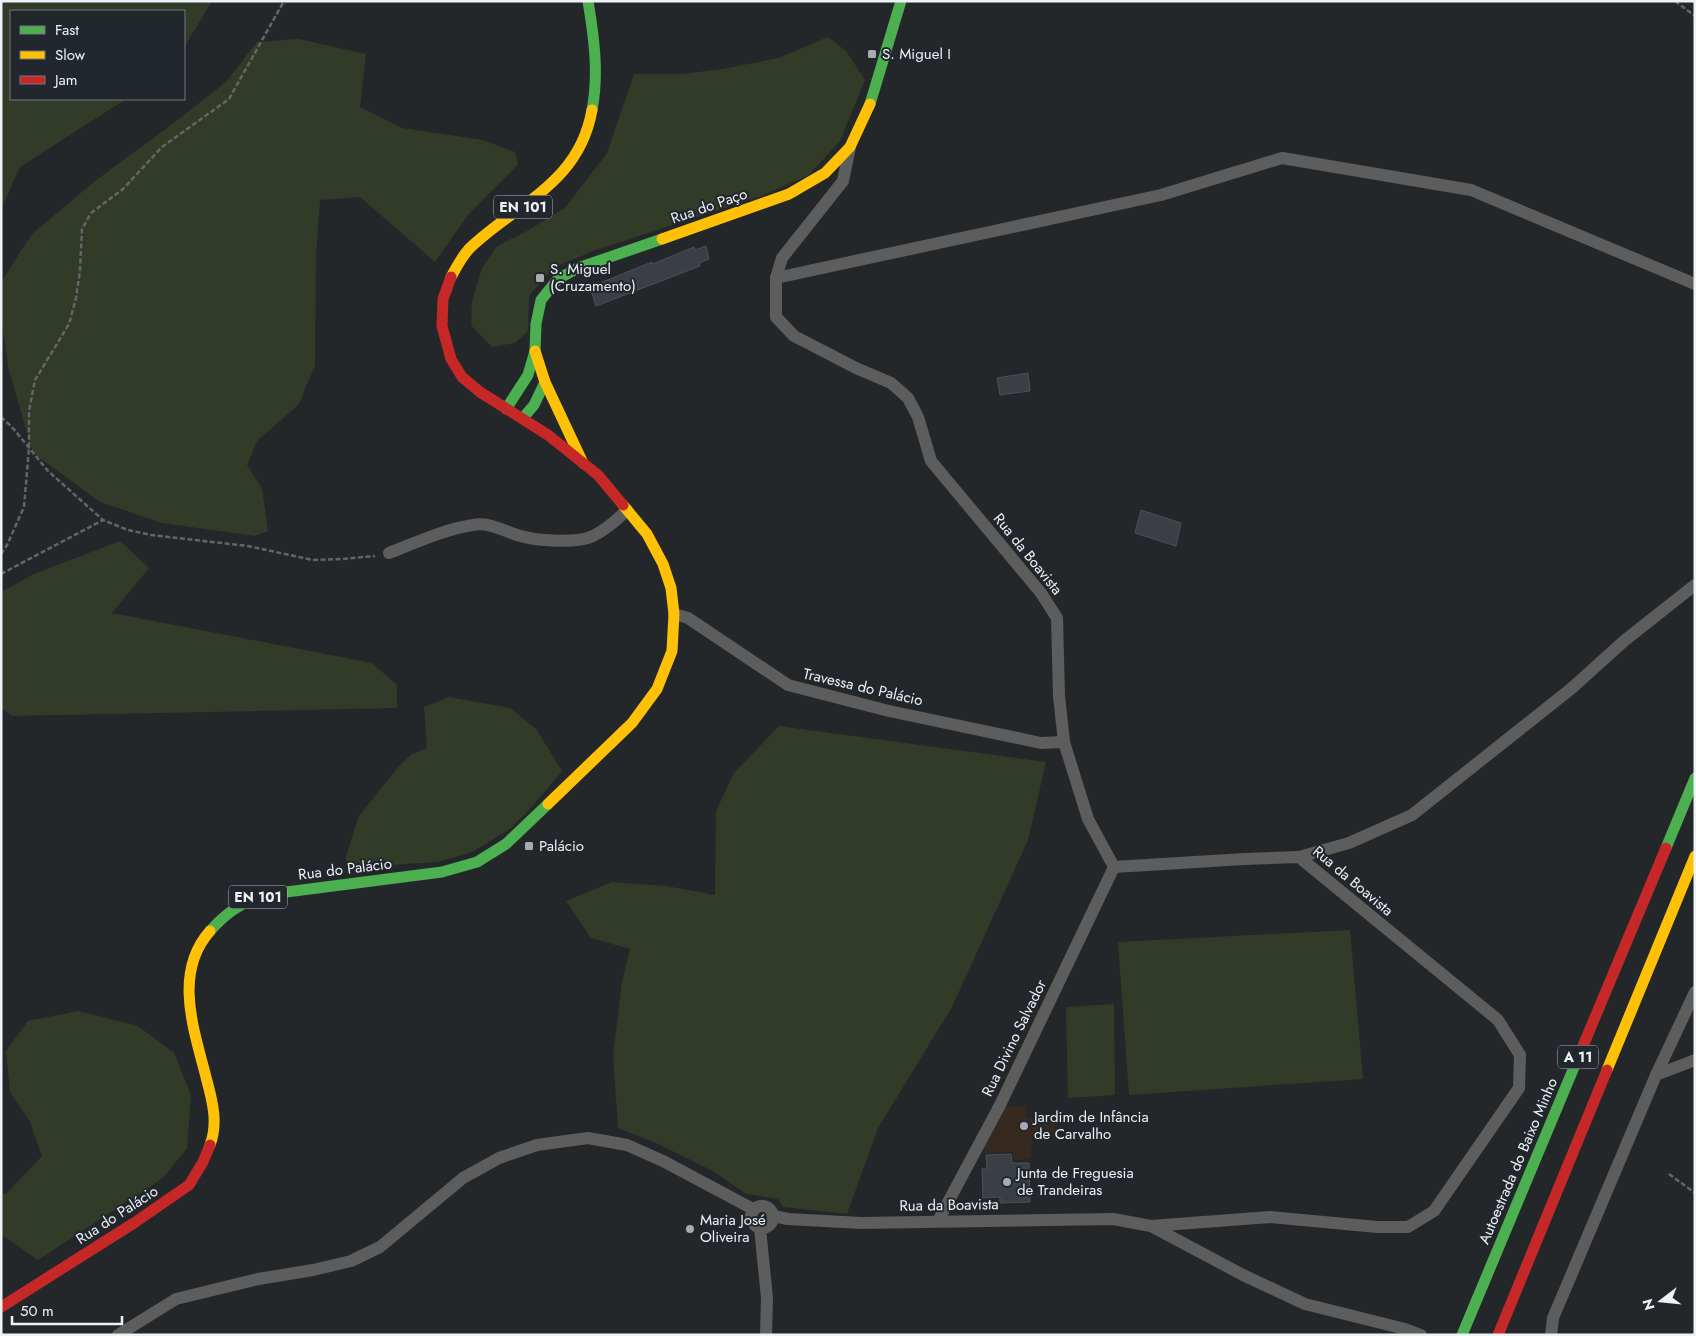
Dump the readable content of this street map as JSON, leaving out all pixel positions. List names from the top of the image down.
{
  "streets": {
    "main road": [
      "Rua do Paço",
      "EN 101",
      "Rua do Palácio",
      "A 11",
      "Autoestrada do Baixo Minho"
    ],
    "street": ["Rua da Boavista", "Travessa do Palácio", "Rua Divino Salvador"]
  },
  "crossings": [
    ["Rua do Paço", "EN 101"],
    ["Rua do Paço", "Rua da Boavista"],
    ["EN 101", "Travessa do Palácio"],
    ["EN 101", "Rua do Palácio"],
    ["Rua da Boavista", "Travessa do Palácio"],
    ["Rua da Boavista", "Rua Divino Salvador"],
    ["Travessa do Palácio", "Rua do Palácio"]
  ],
  "places": {
    "transit": ["S. Miguel I", "S. Miguel (Cruzamento)", "Palácio"],
    "other": ["Jardim de Infância de Carvalho", "Junta de Freguesia de Trandeiras", "Maria José Oliveira"]
  },
  "legend": ["Fast", "Slow", "Jam"],
  "scale_bar": "50 m",
  "north": "left"
}
